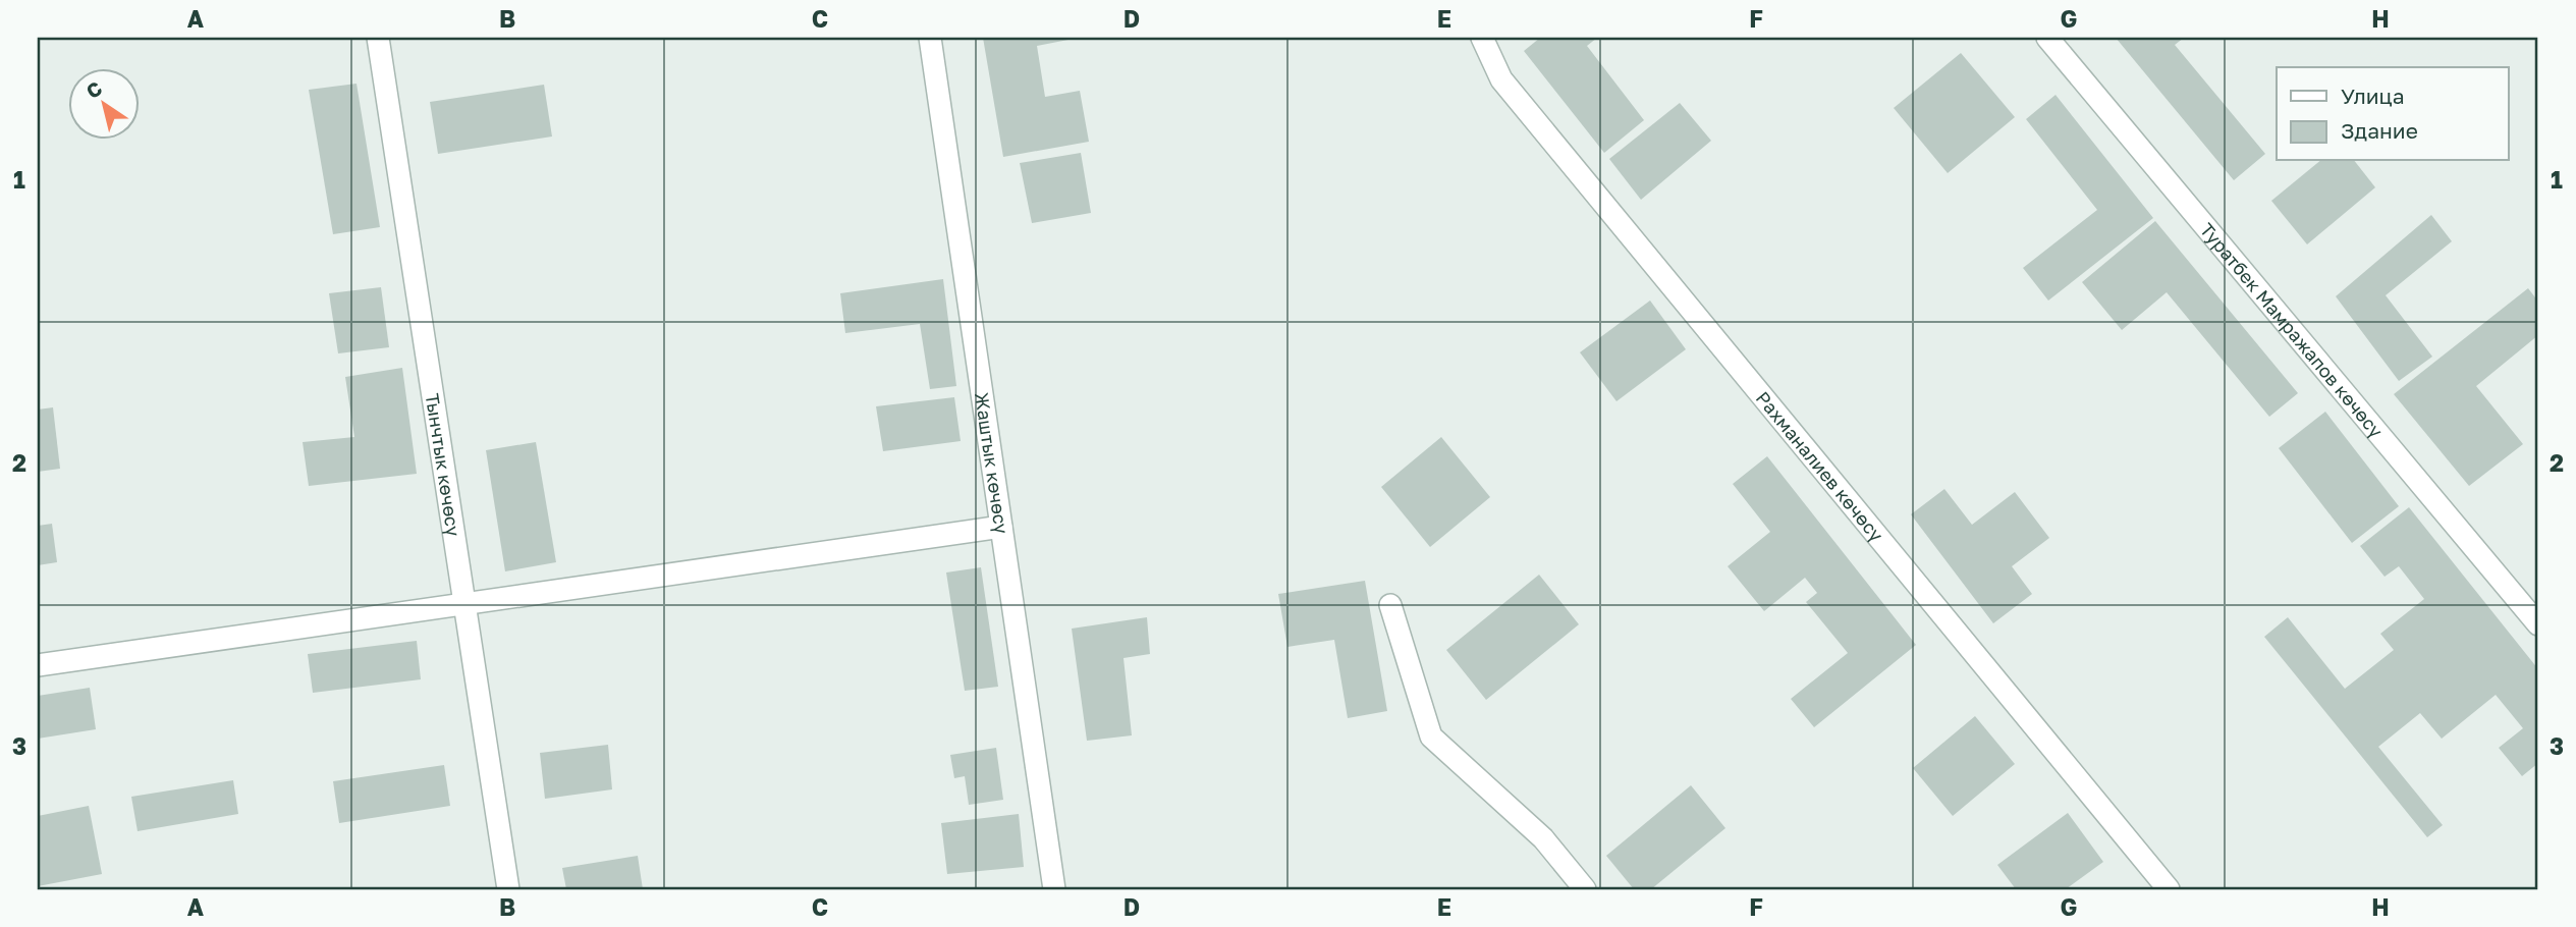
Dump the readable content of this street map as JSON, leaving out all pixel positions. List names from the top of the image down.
{
  "streets": {
    "street": [
      "Туратбек Мамражапов көчөсү",
      "Тынчтык көчөсү",
      "Жаштык көчөсү",
      "Рахманалиев көчөсү"
    ]
  },
  "legend": ["Улица", "Здание"],
  "north": "top left",
  "grid": {
    "columns": [
      "A",
      "B",
      "C",
      "D",
      "E",
      "F",
      "G",
      "H"
    ],
    "rows": ["1", "2", "3"]
  }
}
